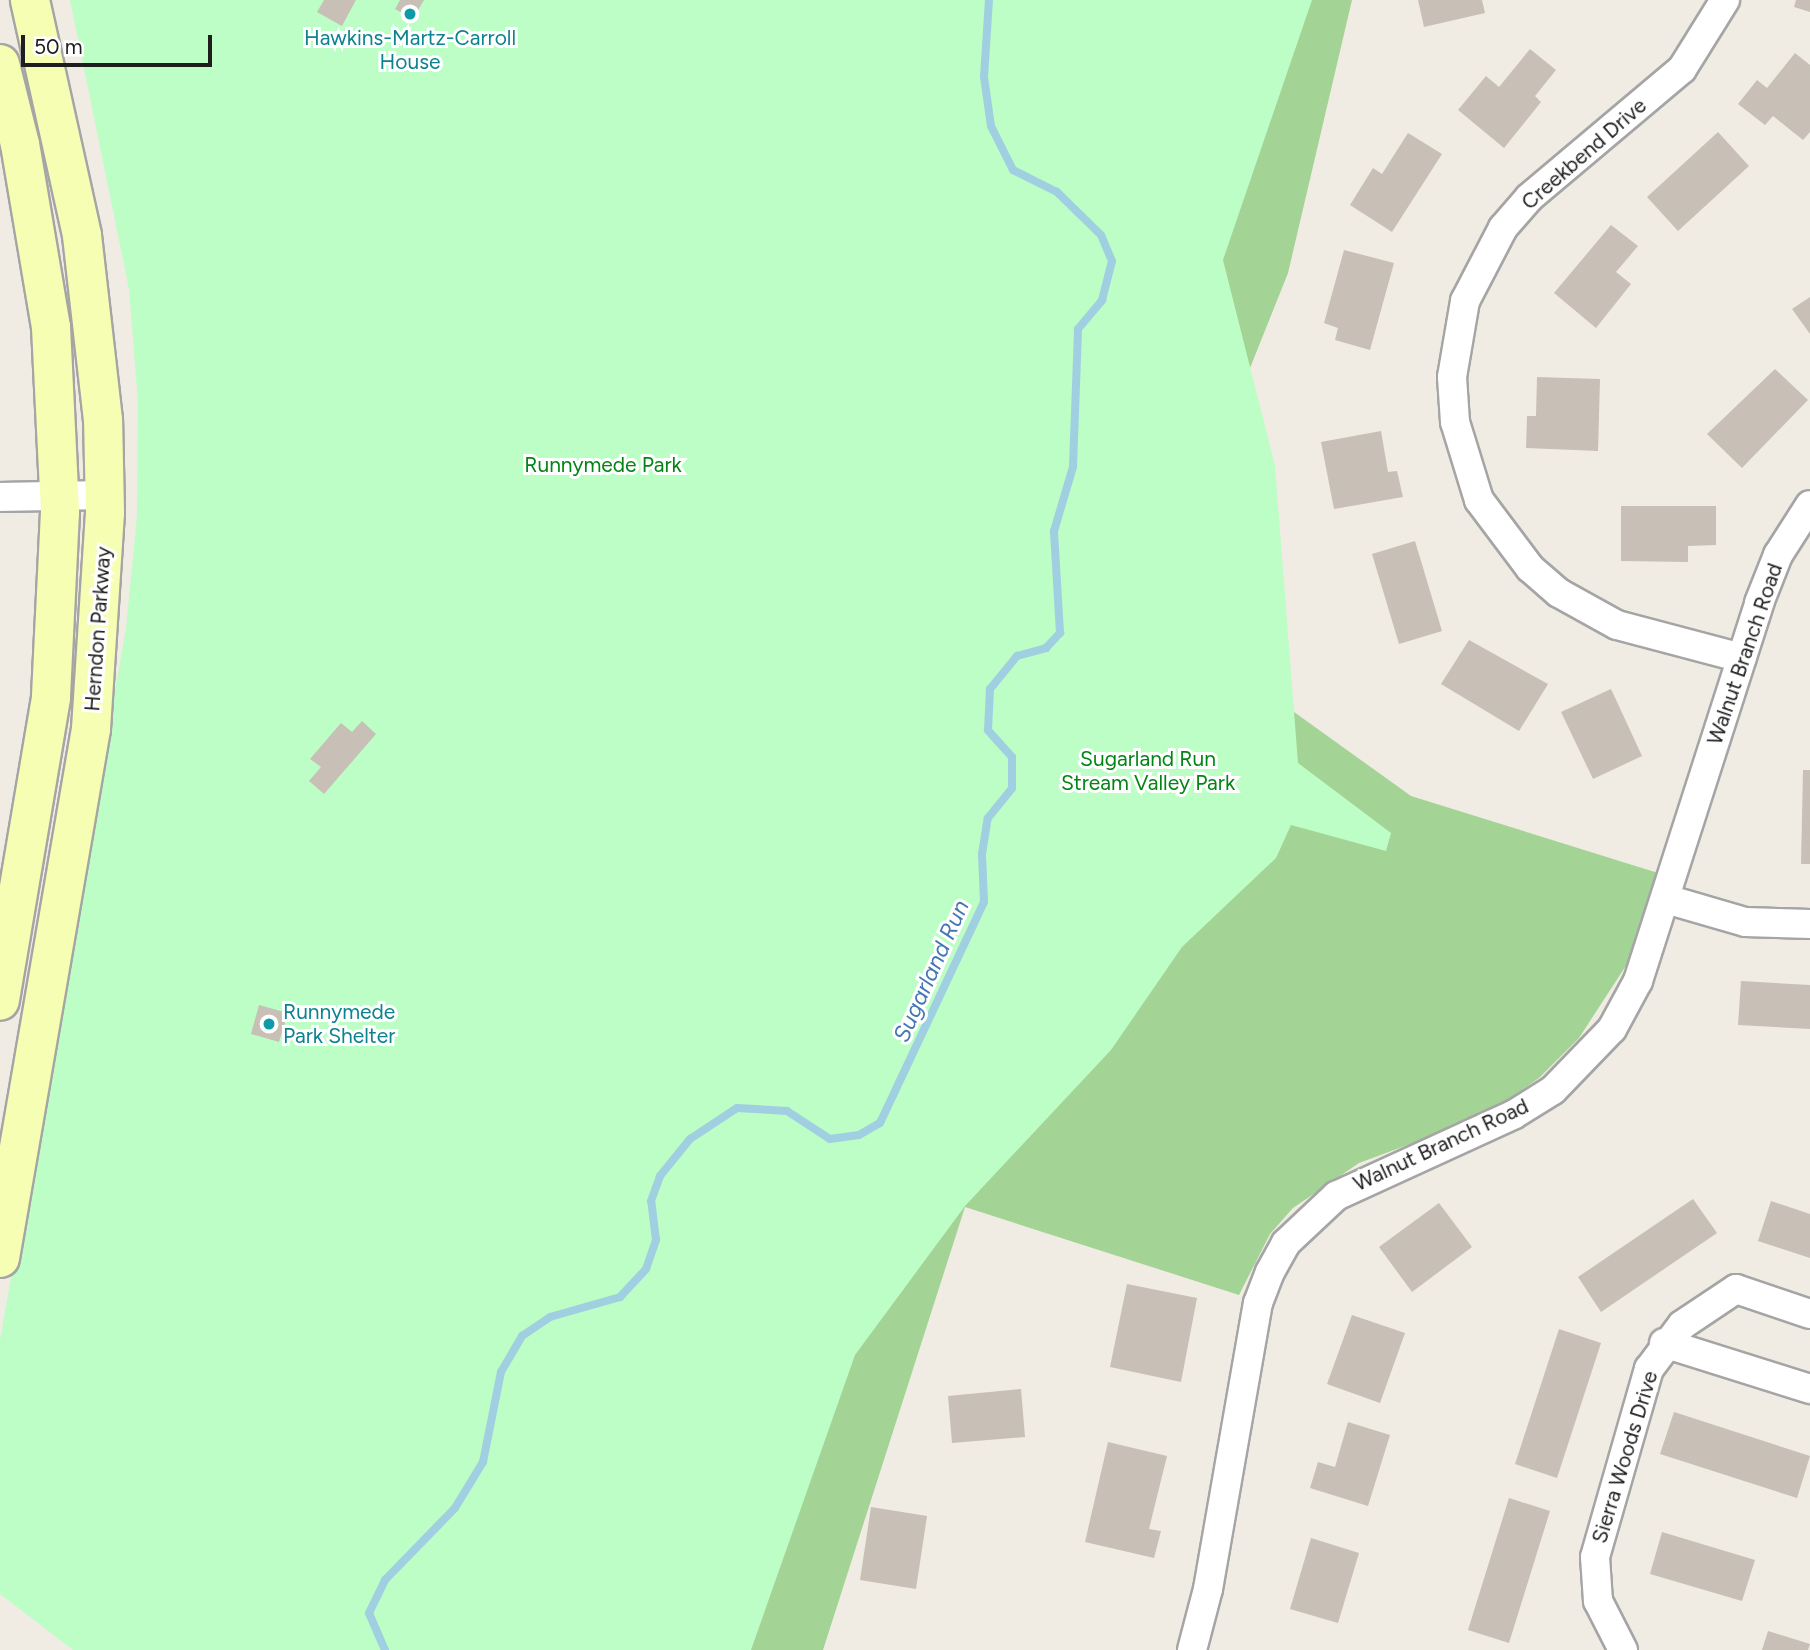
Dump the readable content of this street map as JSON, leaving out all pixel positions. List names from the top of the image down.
{
  "streets": {
    "main road": ["Herndon Parkway"],
    "street": ["Creekbend Drive", "Walnut Branch Road", "Sierra Woods Drive"]
  },
  "crossings": [
    ["Creekbend Drive", "Walnut Branch Road"]
  ],
  "water": ["Sugarland Run"],
  "parks": ["Runnymede Park", "Sugarland Run Stream Valley Park"],
  "places": ["Hawkins-Martz-Carroll House", "Runnymede Park Shelter"],
  "scale_bar": "50 m"
}
